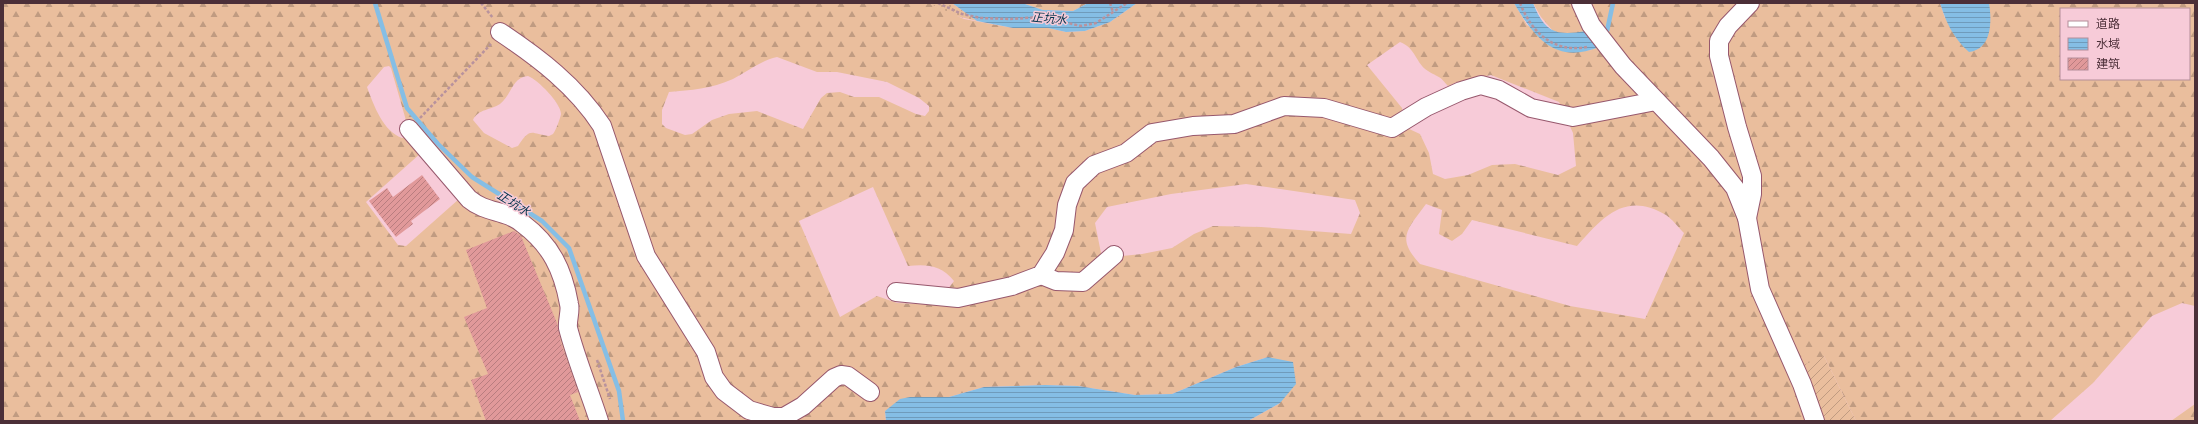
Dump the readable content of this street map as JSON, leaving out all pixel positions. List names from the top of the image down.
{
  "water": ["正坑水"],
  "legend": ["道路", "水域", "建筑"]
}
